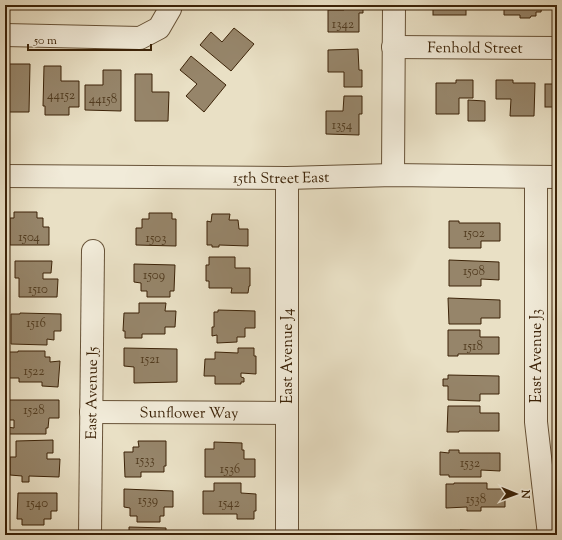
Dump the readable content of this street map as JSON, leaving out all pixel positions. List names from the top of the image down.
{
  "streets": {
    "street": [
      "Fenhold Street",
      "15th Street East",
      "East Avenue J4",
      "East Avenue J3",
      "East Avenue J5",
      "Sunflower Way"
    ]
  },
  "crossings": [
    ["15th Street East", "East Avenue J4"],
    ["15th Street East", "East Avenue J3"],
    ["East Avenue J4", "Sunflower Way"],
    ["East Avenue J5", "Sunflower Way"]
  ],
  "house_numbers": [
    "1342",
    "44152",
    "44158",
    "1354",
    "1502",
    "1504",
    "1503",
    "1508",
    "1509",
    "1510",
    "1516",
    "1518",
    "1521",
    "1522",
    "1528",
    "1533",
    "1532",
    "1536",
    "1538",
    "1539",
    "1540",
    "1542"
  ],
  "scale_bar": "50 m",
  "north": "right"
}
